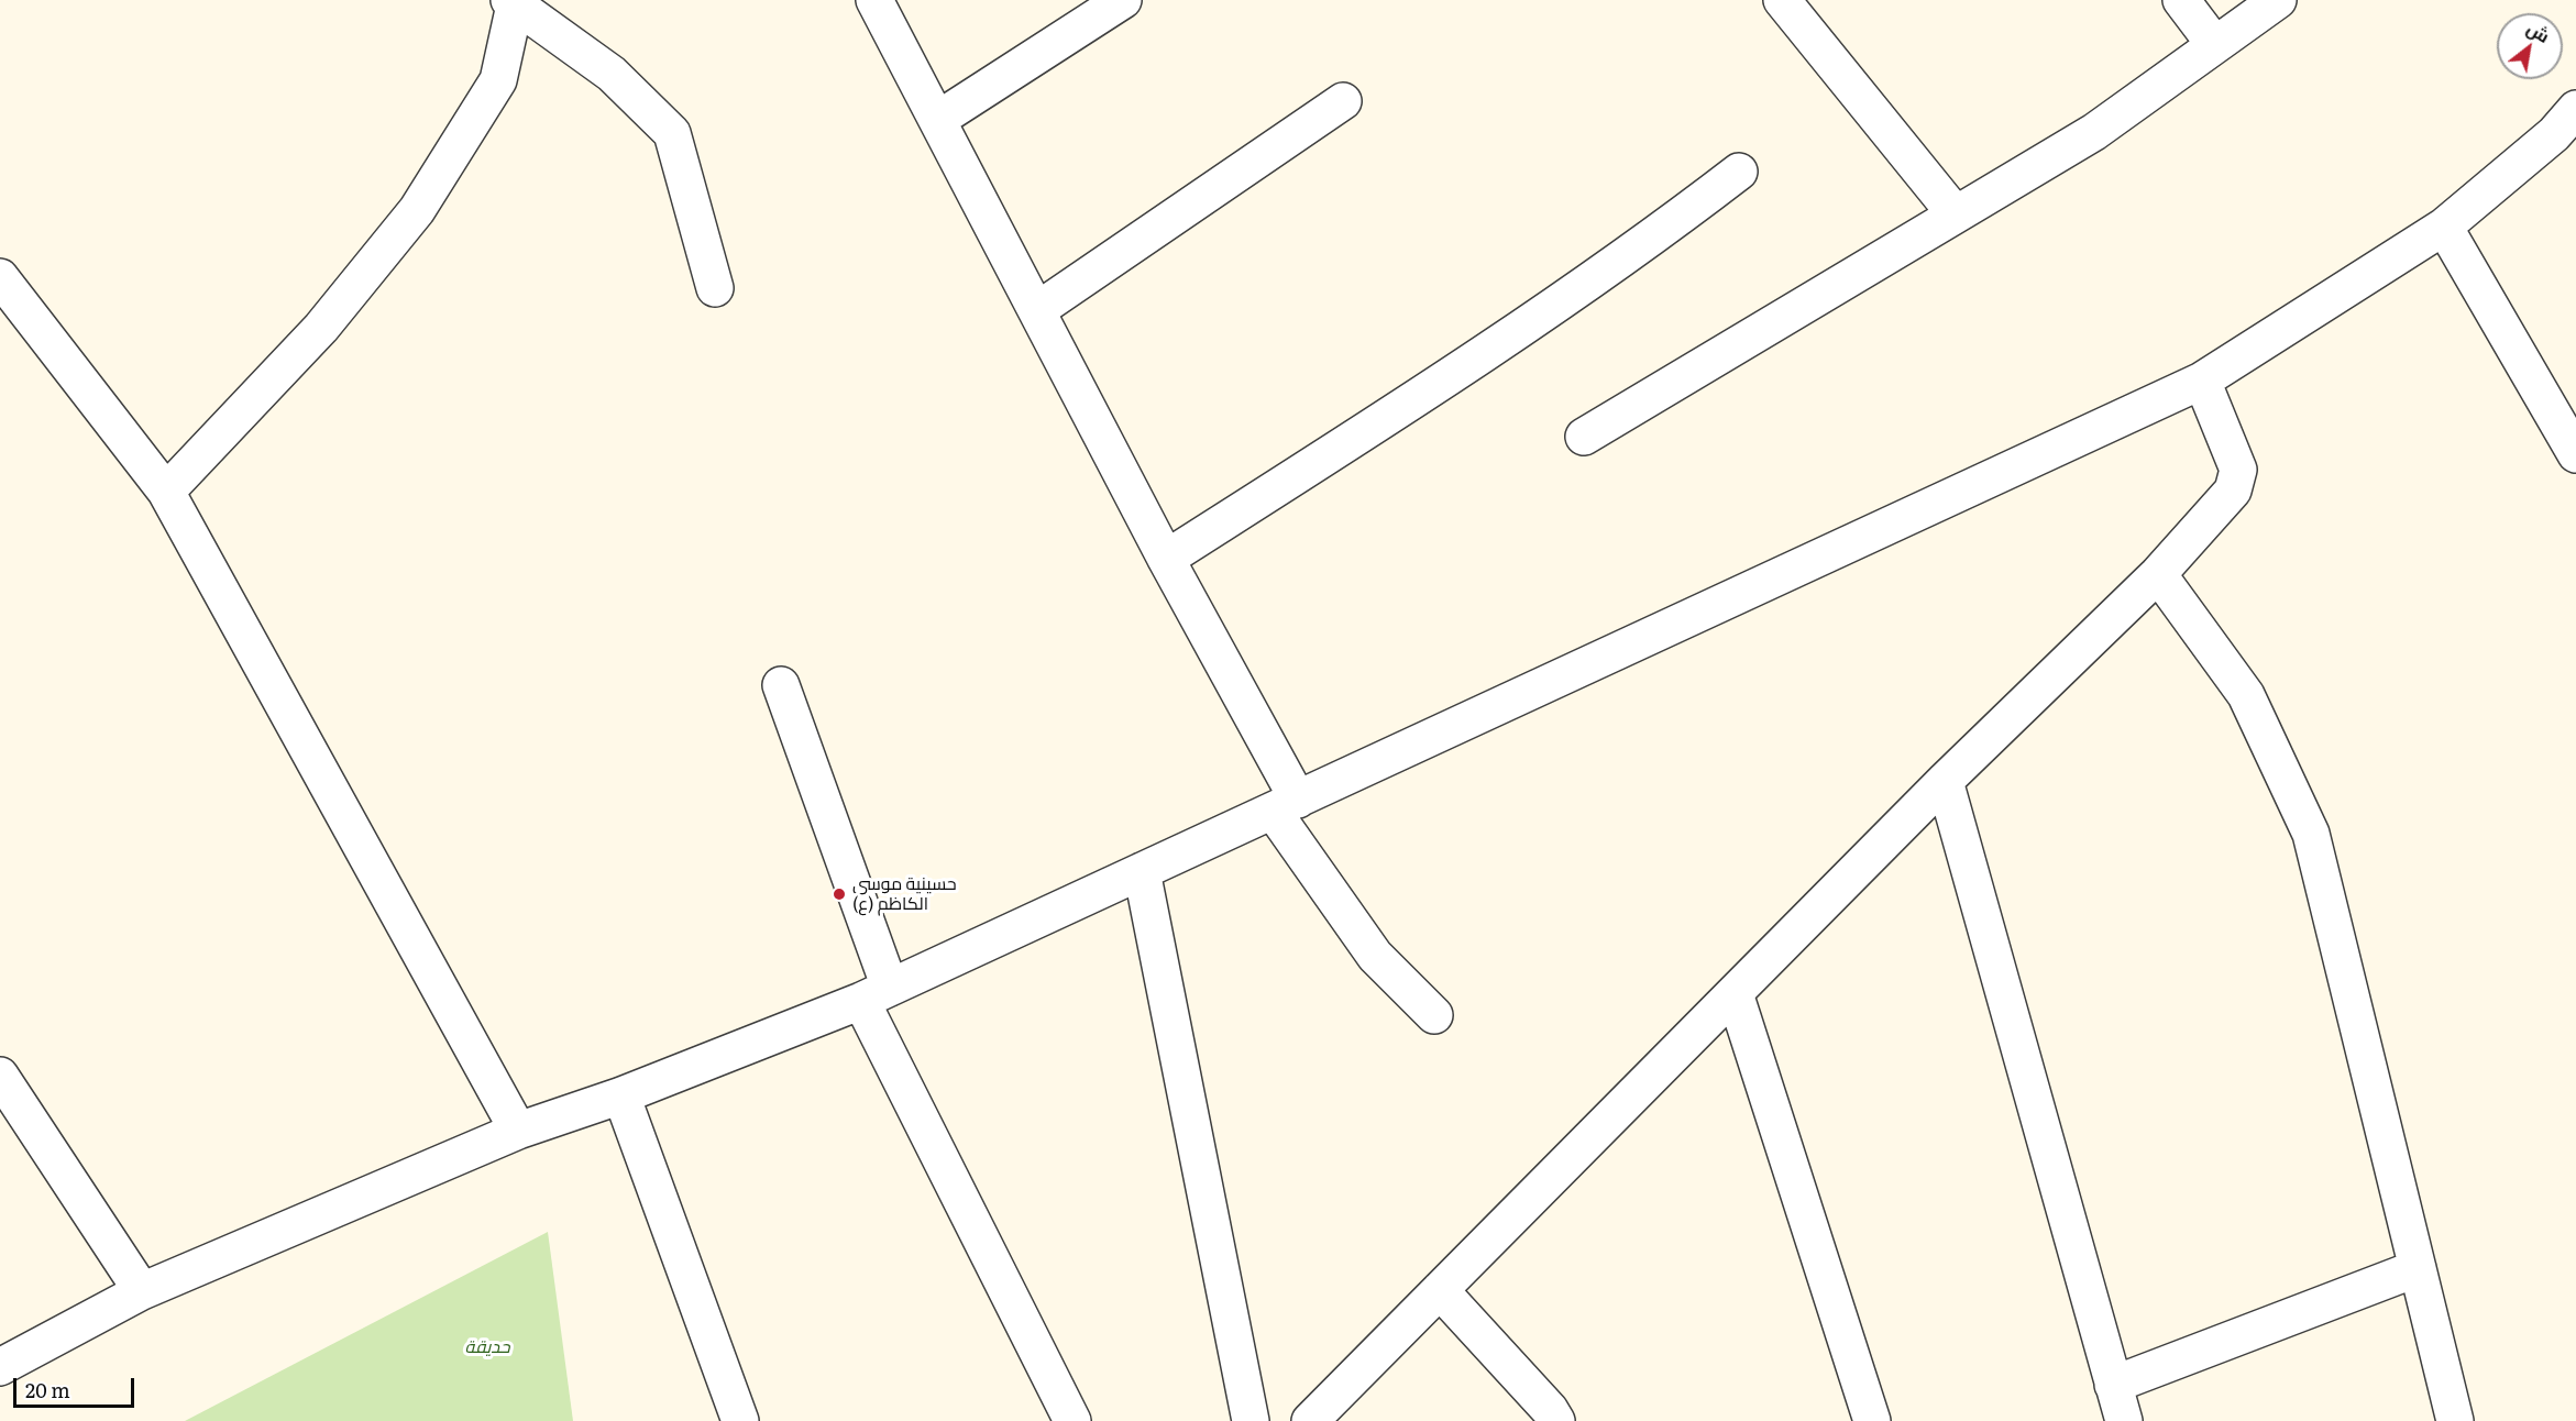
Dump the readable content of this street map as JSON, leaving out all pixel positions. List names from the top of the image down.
{
  "parks": ["حديقة"],
  "places": ["حسينية موسى الكاظم (ع)"],
  "scale_bar": "20 m",
  "north": "top right"
}
